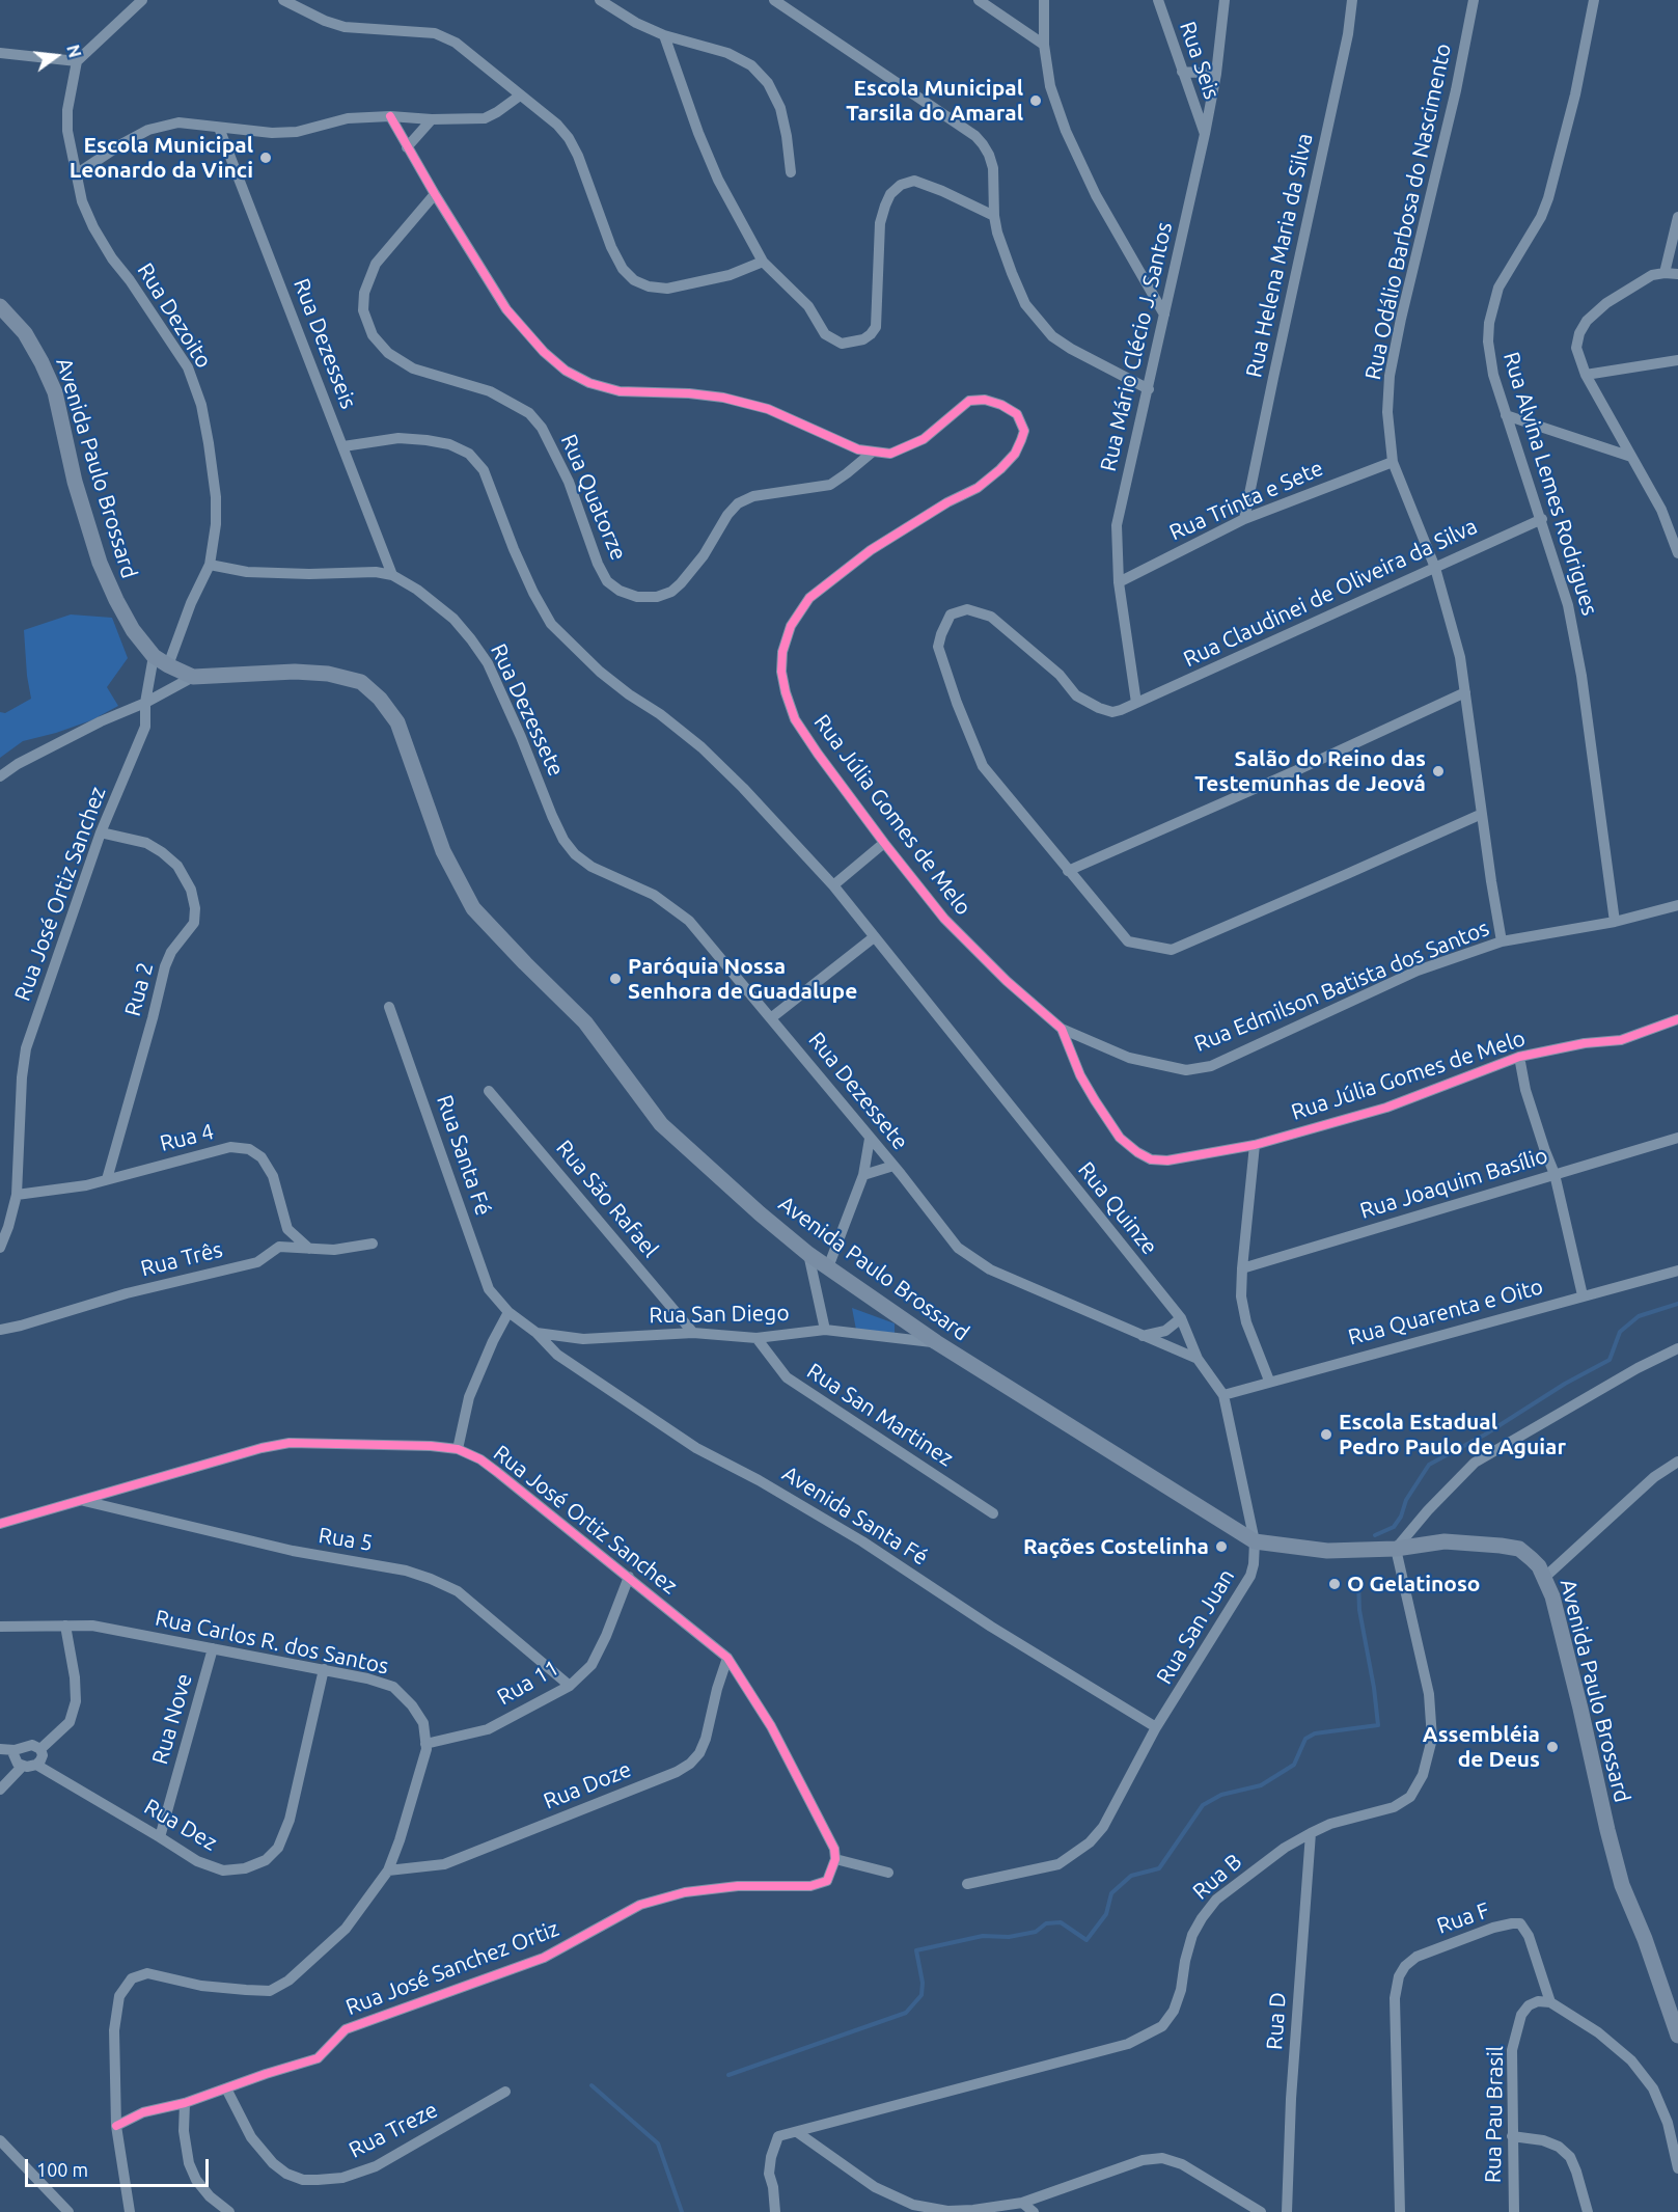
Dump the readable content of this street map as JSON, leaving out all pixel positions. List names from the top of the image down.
{
  "streets": {
    "main road": ["Avenida Paulo Brossard"],
    "street": [
      "Rua Seis",
      "Rua Odálio Barbosa do Nascimento",
      "Rua Helena Maria da Silva",
      "Rua Dezoito",
      "Rua Dezesseis",
      "Rua Mário Clécio J. Santos",
      "Rua Alvina Lemes Rodrigues",
      "Rua Quatorze",
      "Rua Trinta e Sete",
      "Rua Claudinei de Oliveira da Silva",
      "Rua Dezessete",
      "Rua Júlia Gomes de Melo",
      "Rua José Ortiz Sanchez",
      "Rua Edmilson Batista dos Santos",
      "Rua 2",
      "Rua 4",
      "Rua Santa Fé",
      "Rua Joaquim Basílio",
      "Rua São Rafael",
      "Rua Quinze",
      "Rua Três",
      "Rua Quarenta e Oito",
      "Rua San Diego",
      "Rua San Martinez",
      "Avenida Santa Fé",
      "Rua 5",
      "Rua San Juan",
      "Rua Carlos R. dos Santos",
      "Rua 11",
      "Rua Nove",
      "Rua Doze",
      "Rua Dez",
      "Rua B",
      "Rua F",
      "Rua José Sanchez Ortiz",
      "Rua D",
      "Rua Pau Brasil",
      "Rua Treze"
    ]
  },
  "crossings": [
    ["Rua Seis", "Rua Mário Clécio J. Santos"],
    ["Rua Odálio Barbosa do Nascimento", "Rua Trinta e Sete"],
    ["Rua Odálio Barbosa do Nascimento", "Rua Claudinei de Oliveira da Silva"],
    ["Rua Odálio Barbosa do Nascimento", "Rua Edmilson Batista dos Santos"],
    ["Rua Helena Maria da Silva", "Rua Trinta e Sete"],
    ["Rua Dezoito", "Avenida Paulo Brossard"],
    ["Rua Dezoito", "Rua Dezessete"],
    ["Rua Dezesseis", "Rua Dezessete"],
    ["Rua Dezesseis", "Rua Quinze"],
    ["Rua Mário Clécio J. Santos", "Rua Trinta e Sete"],
    ["Rua Mário Clécio J. Santos", "Rua Claudinei de Oliveira da Silva"],
    ["Avenida Paulo Brossard", "Rua José Ortiz Sanchez"],
    ["Avenida Paulo Brossard", "Rua Quinze"],
    ["Avenida Paulo Brossard", "Rua San Diego"],
    ["Avenida Paulo Brossard", "Rua San Juan"],
    ["Avenida Paulo Brossard", "Rua B"],
    ["Rua Alvina Lemes Rodrigues", "Rua Claudinei de Oliveira da Silva"],
    ["Rua Alvina Lemes Rodrigues", "Rua Edmilson Batista dos Santos"],
    ["Rua Quatorze", "Rua Júlia Gomes de Melo"],
    ["Rua Dezessete", "Rua Quinze"],
    ["Rua Júlia Gomes de Melo", "Rua Edmilson Batista dos Santos"],
    ["Rua José Ortiz Sanchez", "Rua 2"],
    ["Rua José Ortiz Sanchez", "Rua 4"],
    ["Rua José Ortiz Sanchez", "Rua 5"],
    ["Rua José Ortiz Sanchez", "Rua 11"],
    ["Rua José Ortiz Sanchez", "Rua Doze"],
    ["Rua José Ortiz Sanchez", "Rua José Sanchez Ortiz"],
    ["Rua 2", "Rua 4"],
    ["Rua 4", "Rua Três"],
    ["Rua Santa Fé", "Rua San Diego"],
    ["Rua São Rafael", "Rua San Diego"],
    ["Rua Quinze", "Rua Quarenta e Oito"],
    ["Rua Quinze", "Rua San Juan"],
    ["Rua San Diego", "Rua San Martinez"],
    ["Rua San Diego", "Avenida Santa Fé"],
    ["Avenida Santa Fé", "Rua San Juan"],
    ["Rua 5", "Rua 11"],
    ["Rua Carlos R. dos Santos", "Rua 11"],
    ["Rua Carlos R. dos Santos", "Rua Nove"],
    ["Rua Carlos R. dos Santos", "Rua Doze"],
    ["Rua Carlos R. dos Santos", "Rua Dez"],
    ["Rua Carlos R. dos Santos", "Rua José Sanchez Ortiz"],
    ["Rua Nove", "Rua Dez"],
    ["Rua B", "Rua D"],
    ["Rua F", "Rua Pau Brasil"],
    ["Rua José Sanchez Ortiz", "Rua Treze"]
  ],
  "places": [
    "Escola Municipal Tarsila do Amaral",
    "Escola Municipal Leonardo da Vinci",
    "Salão do Reino das Testemunhas de Jeová",
    "Paróquia Nossa Senhora de Guadalupe",
    "Escola Estadual Pedro Paulo de Aguiar",
    "Rações Costelinha",
    "O Gelatinoso",
    "Assembléia de Deus"
  ],
  "scale_bar": "100 m",
  "north": "right"
}
